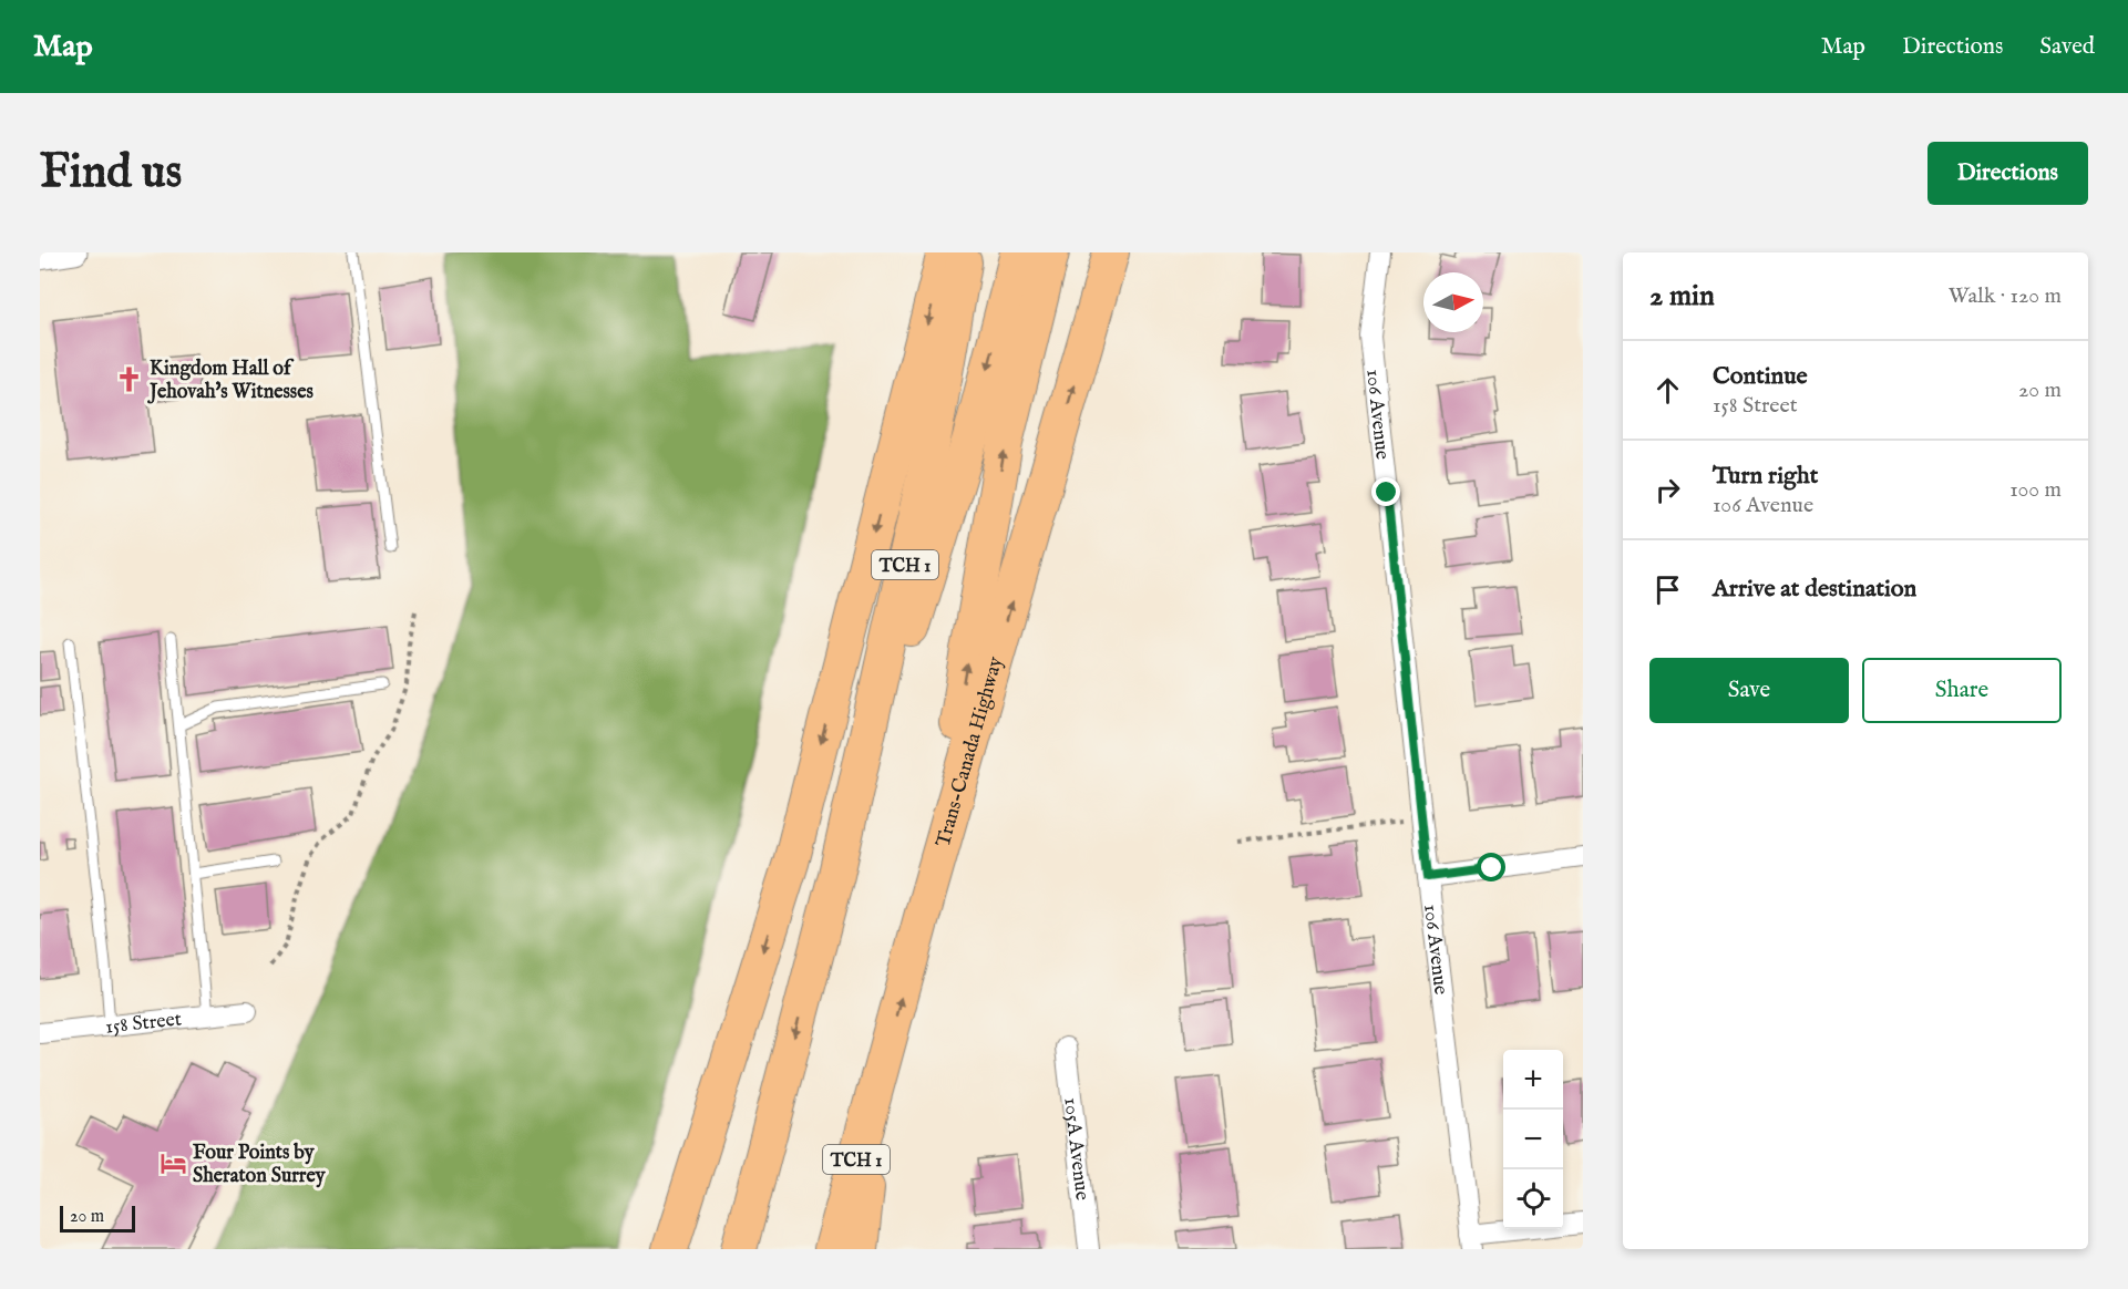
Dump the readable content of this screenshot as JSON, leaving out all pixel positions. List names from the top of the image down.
{
  "streets": {
    "highway": ["TCH 1", "Trans-Canada Highway"],
    "street": ["106 Avenue", "158 Street", "105A Avenue"]
  },
  "places": {
    "church": ["Kingdom Hall of Jehovah's Witnesses"],
    "hotel": ["Four Points by Sheraton Surrey"]
  },
  "scale_bar": "20 m",
  "north": "right",
  "page": {
    "header": "Map",
    "nav": ["Map", "Directions", "Saved"],
    "buttons": [
      "Directions",
      ["Save", "Share"]
    ],
    "title": "Find us",
    "heading": ["2 min", "Walk · 120 m"],
    "list": [
      ["Continue", "158 Street", "20 m"],
      ["Turn right", "106 Avenue", "100 m"],
      "Arrive at destination"
    ],
    "map_buttons": ["+", "−"],
    "scale": "20 m"
  }
}
